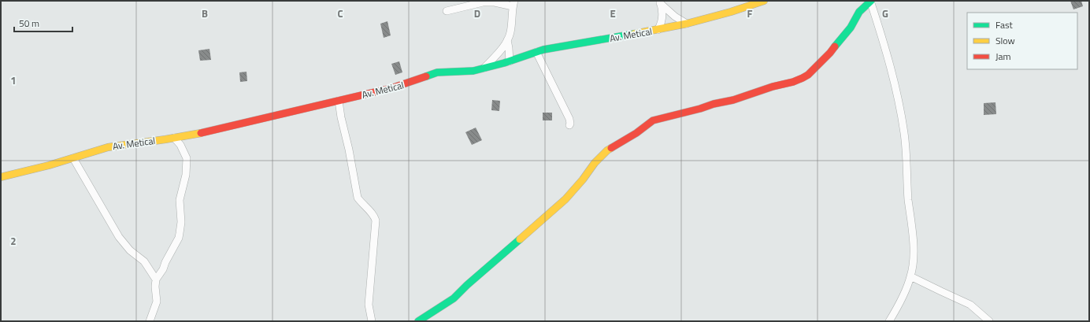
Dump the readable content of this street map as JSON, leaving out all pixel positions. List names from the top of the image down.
{
  "streets": {
    "street": ["Av. Metical"]
  },
  "legend": ["Fast", "Slow", "Jam"],
  "scale_bar": "50 m",
  "grid": {
    "columns": [
      "B",
      "C",
      "D",
      "E",
      "F",
      "G"
    ],
    "rows": ["1", "2"]
  }
}
